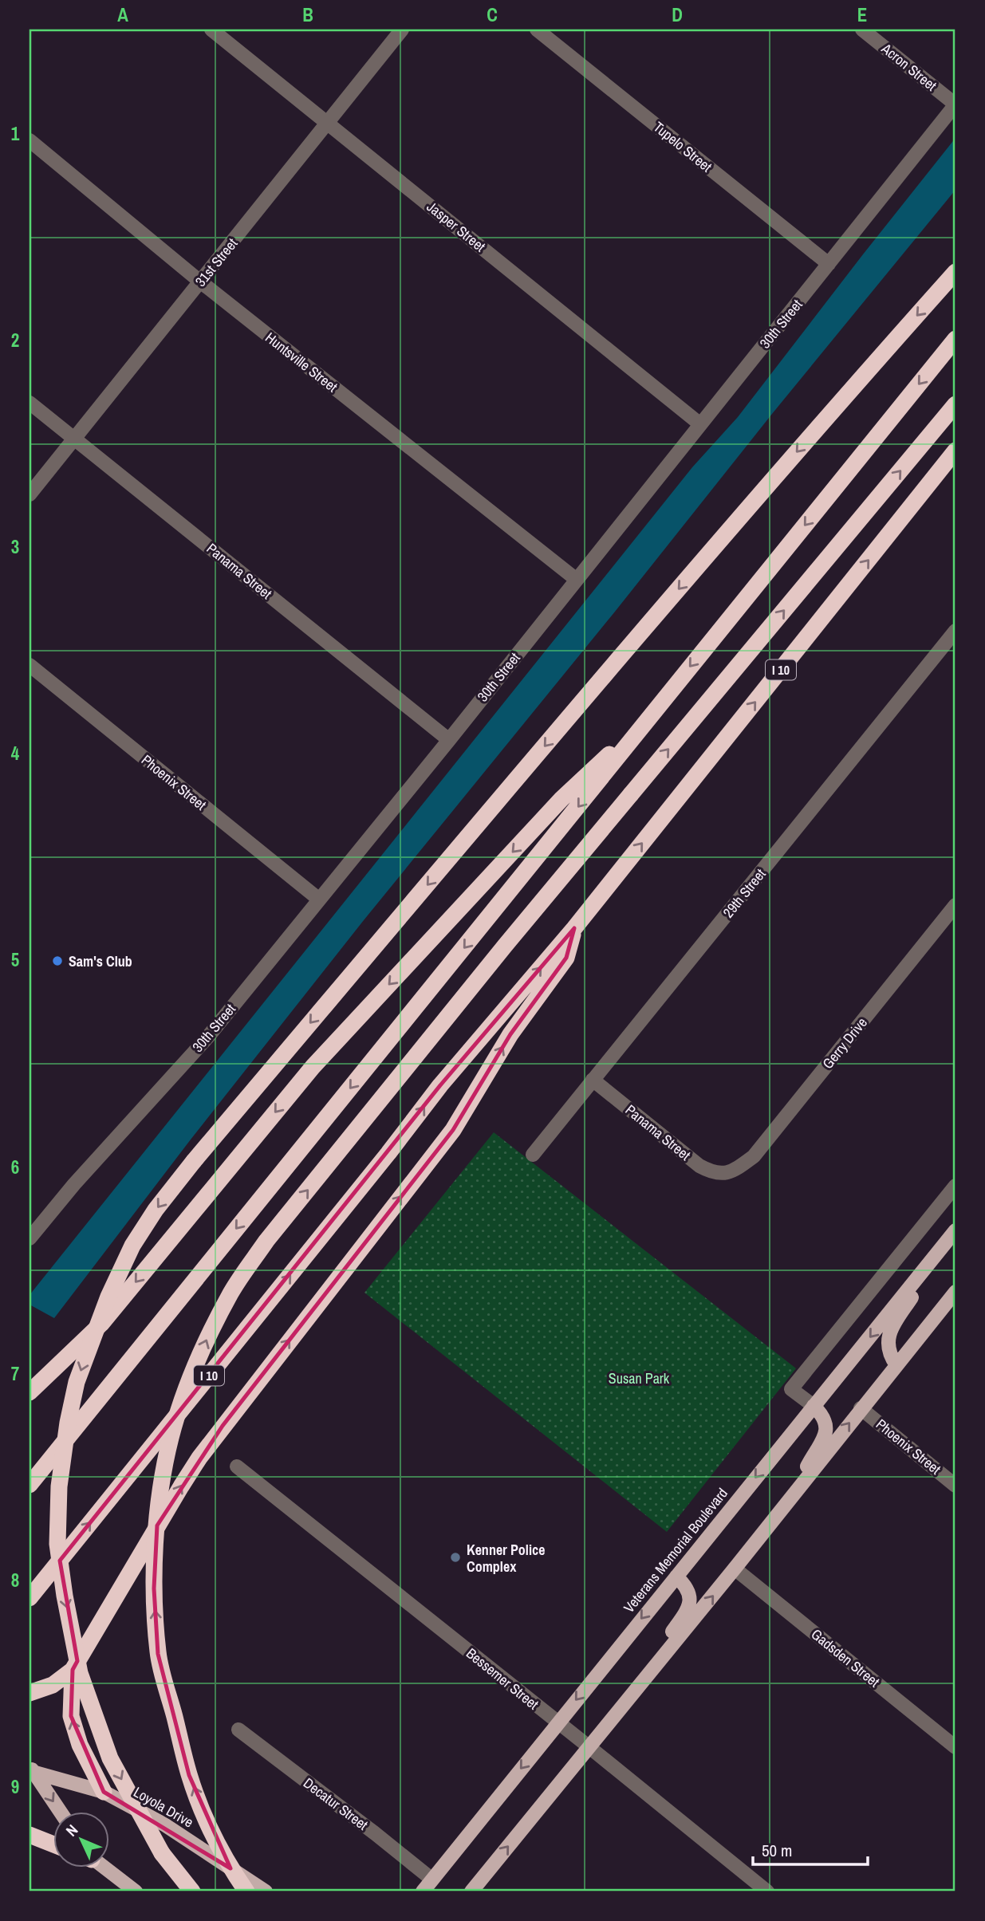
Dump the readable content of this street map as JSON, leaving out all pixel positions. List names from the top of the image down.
{
  "streets": {
    "highway": ["I 10"],
    "main road": ["Veterans Memorial Boulevard", "Loyola Drive"],
    "street": [
      "Acron Street",
      "Tupelo Street",
      "Jasper Street",
      "31st Street",
      "30th Street",
      "Huntsville Street",
      "Panama Street",
      "Phoenix Street",
      "29th Street",
      "Gerry Drive",
      "Gadsden Street",
      "Bessemer Street",
      "Decatur Street"
    ]
  },
  "crossings": [
    ["Acron Street", "30th Street"],
    ["Tupelo Street", "30th Street"],
    ["Jasper Street", "31st Street"],
    ["Jasper Street", "30th Street"],
    ["31st Street", "Huntsville Street"],
    ["31st Street", "Panama Street"],
    ["30th Street", "Huntsville Street"],
    ["30th Street", "Panama Street"],
    ["30th Street", "Phoenix Street"],
    ["Panama Street", "29th Street"],
    ["Panama Street", "Gerry Drive"],
    ["Veterans Memorial Boulevard", "Bessemer Street"],
    ["Veterans Memorial Boulevard", "Decatur Street"]
  ],
  "parks": ["Susan Park"],
  "places": ["Sam's Club", "Kenner Police Complex"],
  "scale_bar": "50 m",
  "north": "top left",
  "grid": {
    "columns": [
      "A",
      "B",
      "C",
      "D",
      "E"
    ],
    "rows": [
      "1",
      "2",
      "3",
      "4",
      "5",
      "6",
      "7",
      "8",
      "9"
    ]
  }
}
